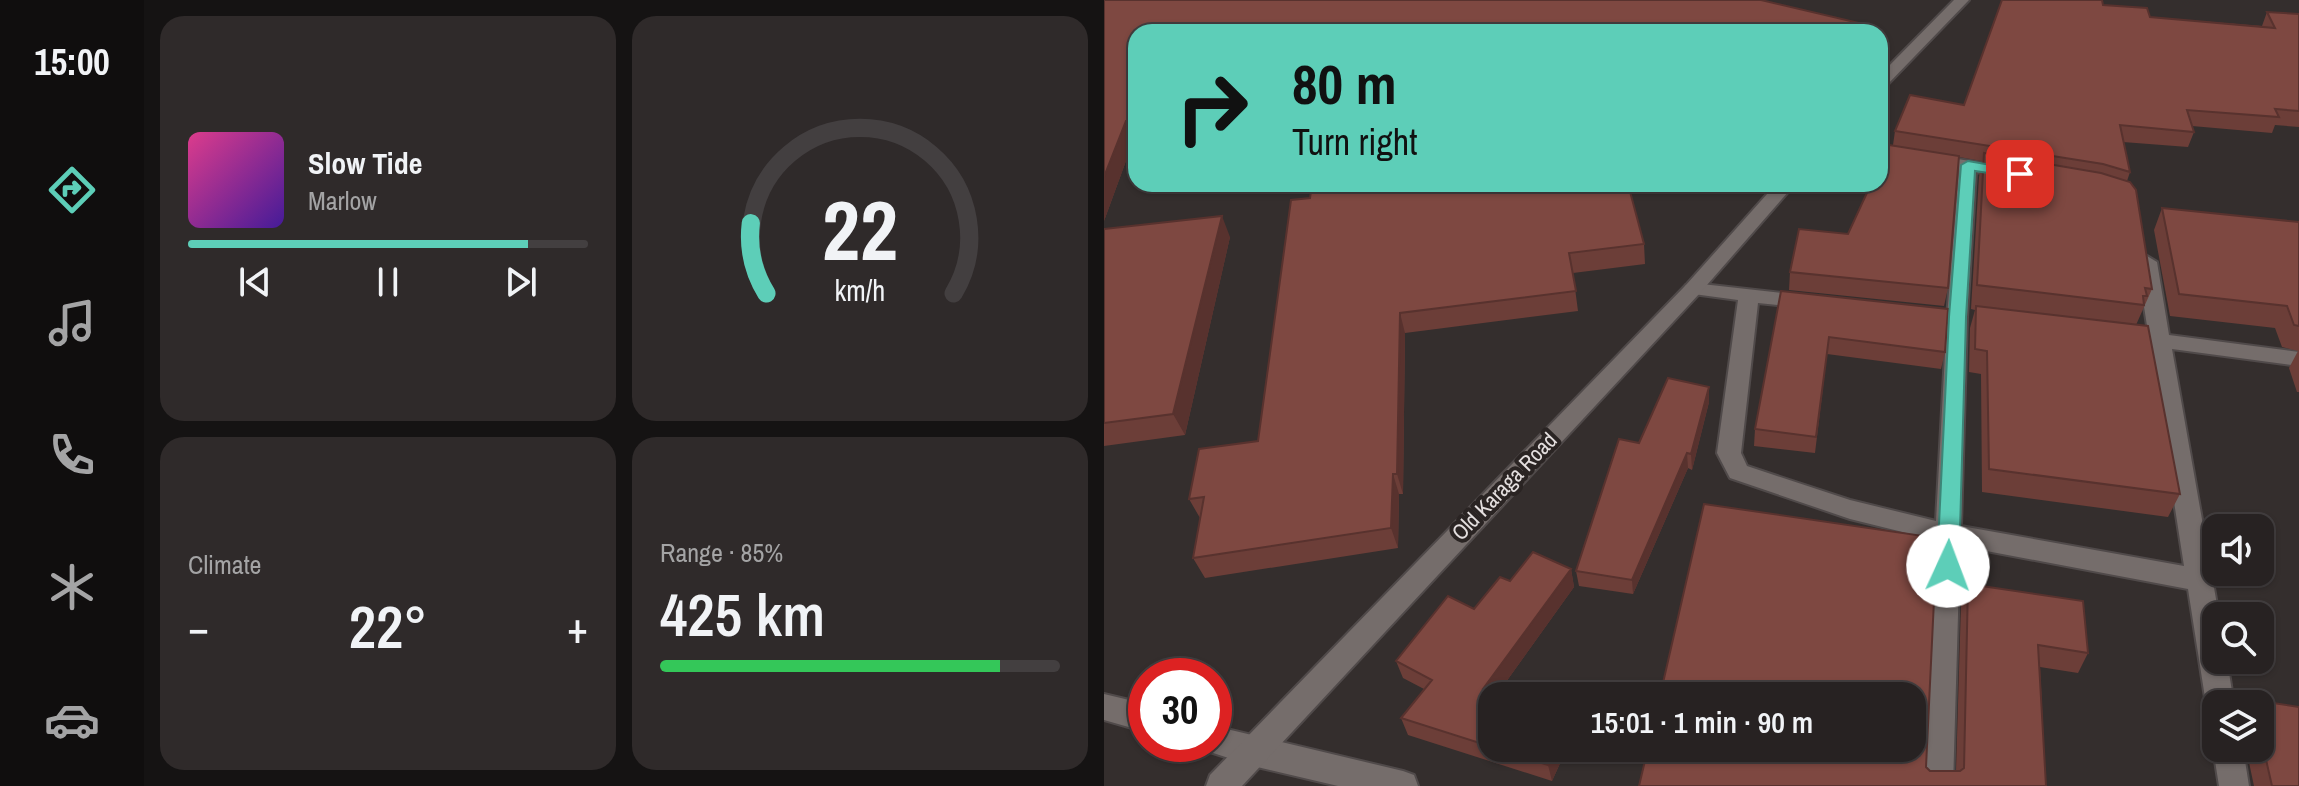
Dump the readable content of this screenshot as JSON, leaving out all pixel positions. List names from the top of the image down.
{
  "streets": {
    "street": ["Old Karaga Road"]
  },
  "page": {
    "tabs": "15:00",
    "turn": ["80 m", "Turn right"],
    "song": ["Slow Tide", "Marlow"],
    "tile": [
      "Climate",
      ["Range · 85%", "425 km"]
    ],
    "heat": ["−", "22°", "+"],
    "limit": "30",
    "trip": "15:01 · 1 min · 90 m",
    "gauge": ["22", "km/h"]
  }
}
